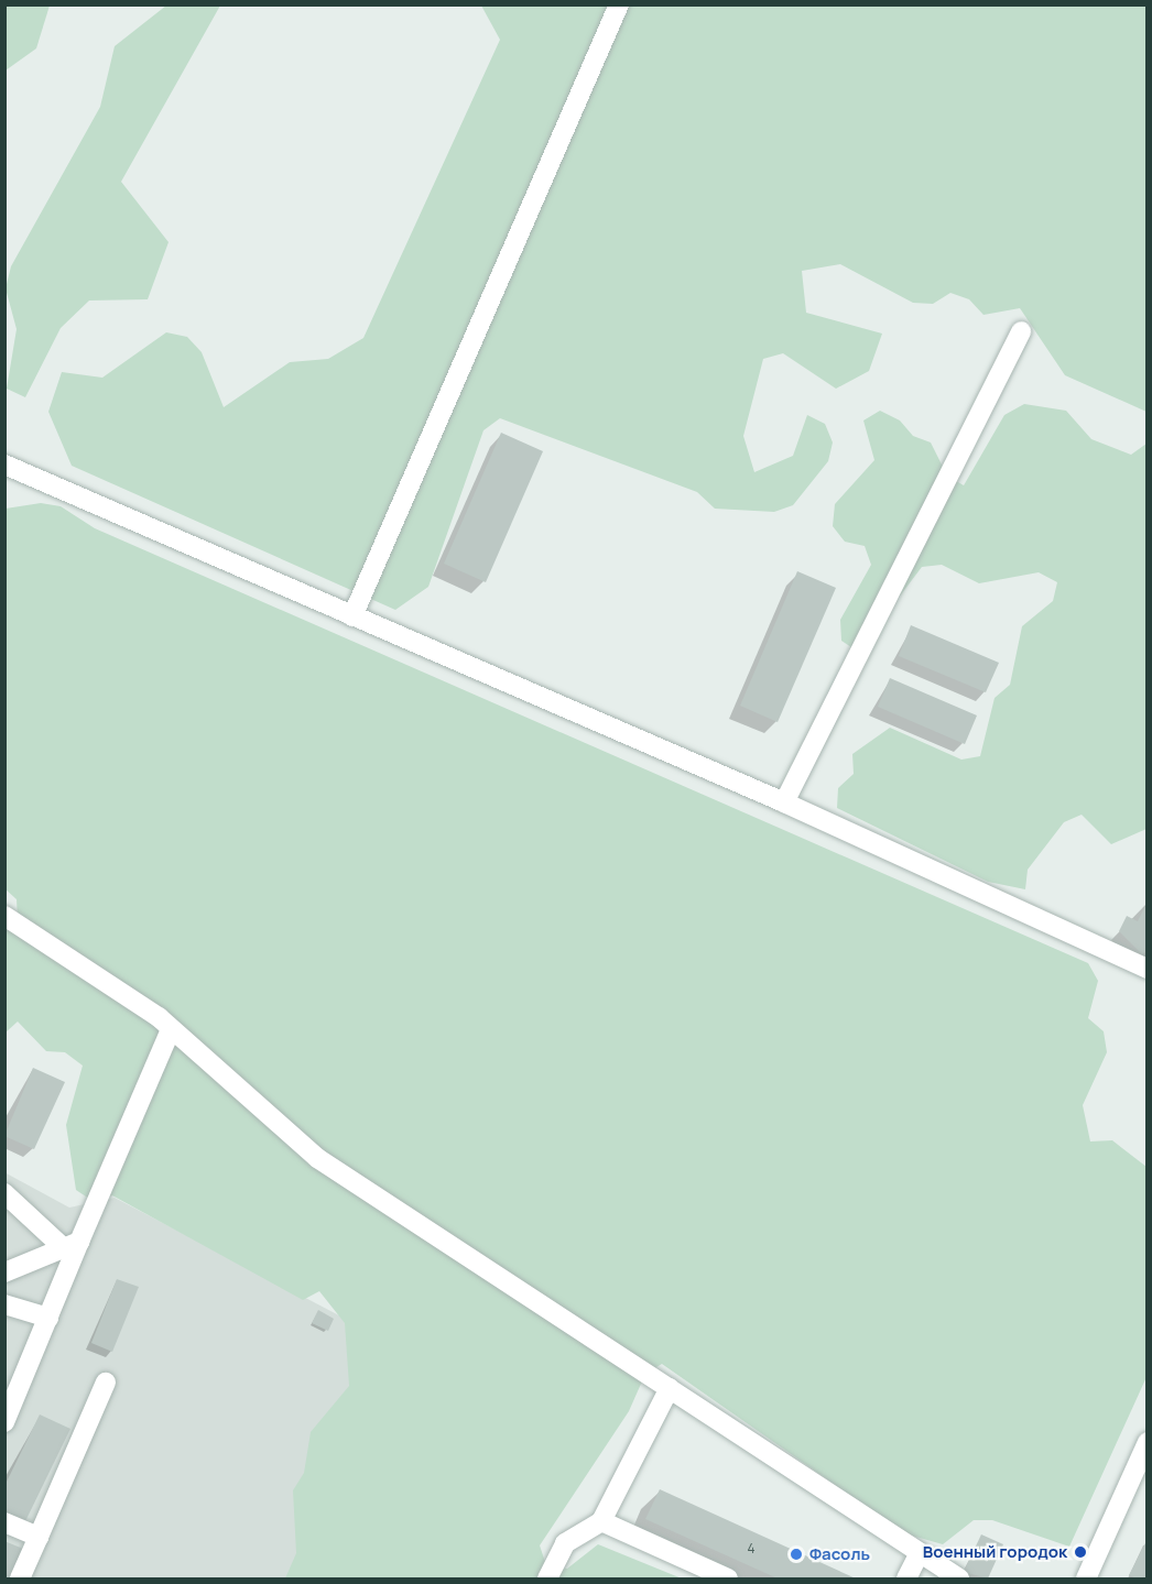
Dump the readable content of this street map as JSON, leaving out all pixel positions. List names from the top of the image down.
{
  "places": ["Военный городок", "Фасоль"],
  "house_numbers": ["4"]
}
